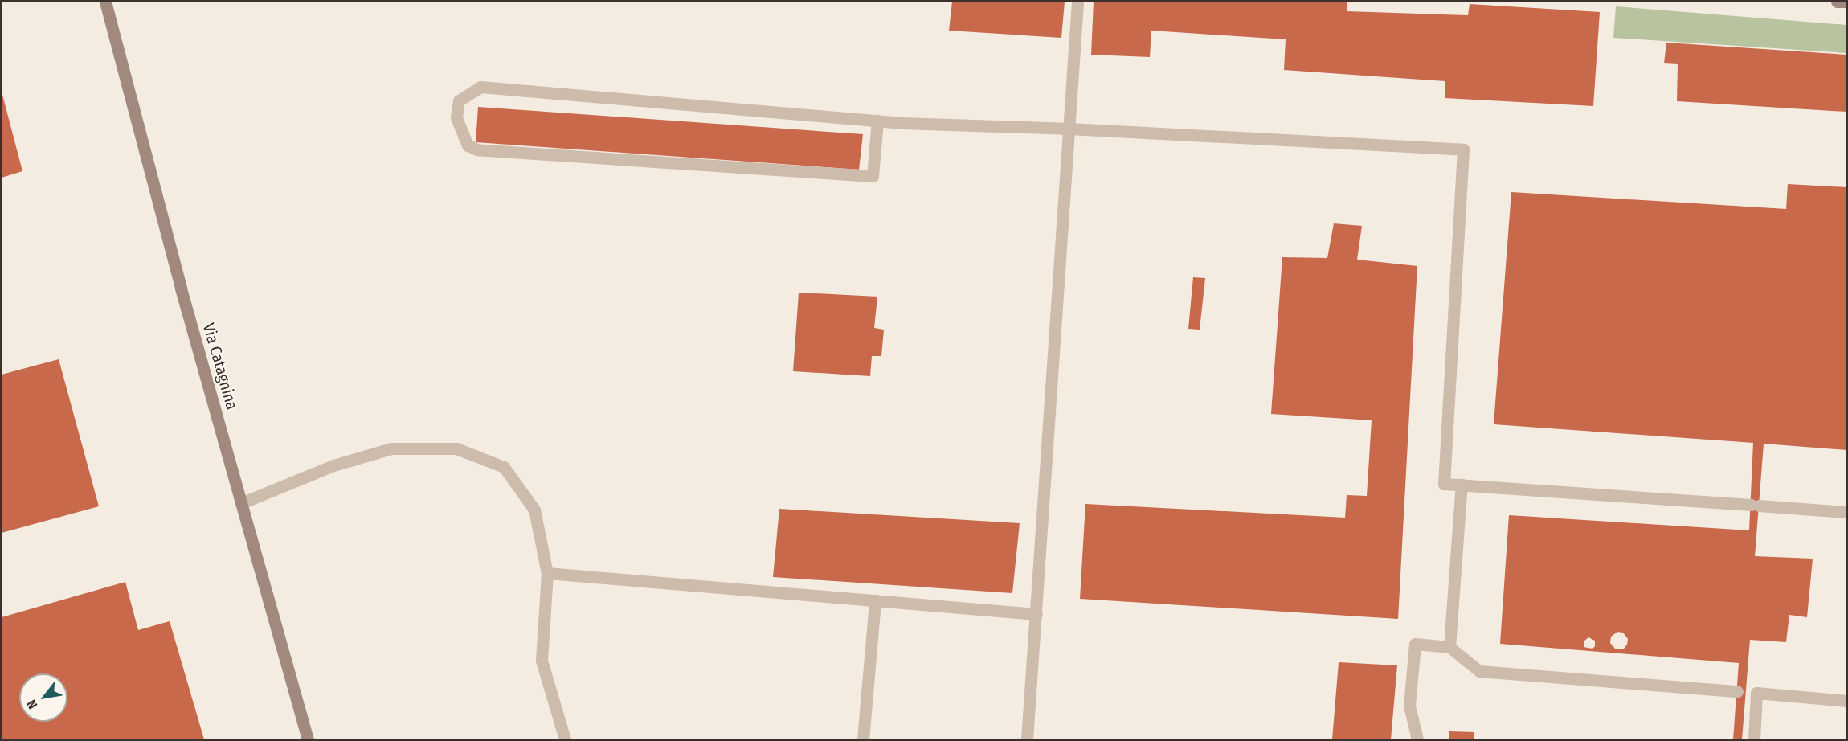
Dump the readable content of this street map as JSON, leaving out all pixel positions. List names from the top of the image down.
{
  "streets": {
    "main road": ["Via Catagnina"]
  },
  "north": "bottom left"
}
